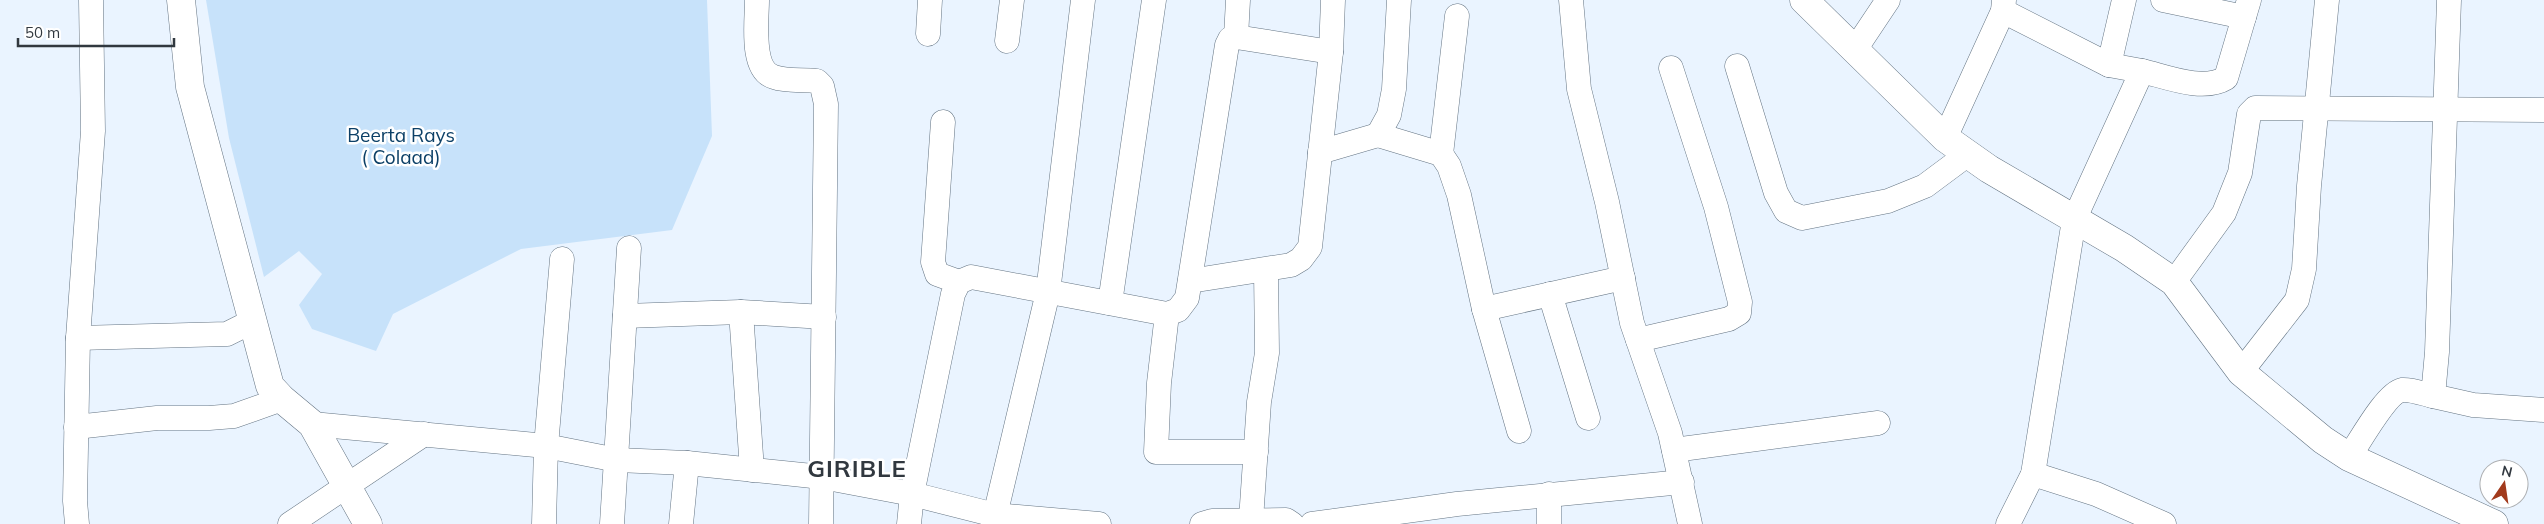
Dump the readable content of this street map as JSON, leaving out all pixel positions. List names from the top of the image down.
{
  "districts": ["GIRIBLE"],
  "parks": ["Beerta Rays ( Colaad)"],
  "scale_bar": "50 m",
  "north": "top"
}
